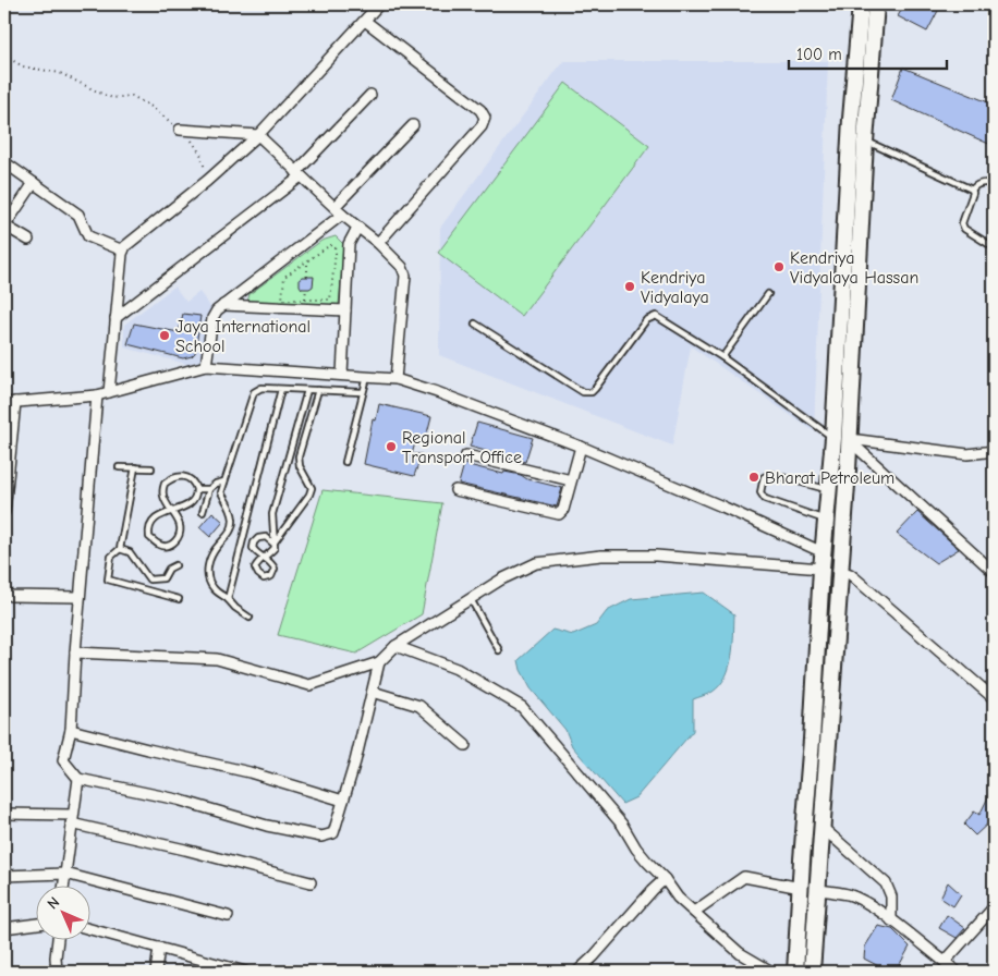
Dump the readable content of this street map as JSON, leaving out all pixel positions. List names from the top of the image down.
{
  "places": [
    "Kendriya Vidyalaya Hassan",
    "Kendriya Vidyalaya",
    "Jaya International School",
    "Regional Transport Office",
    "Bharat Petroleum"
  ],
  "scale_bar": "100 m",
  "north": "top left"
}
